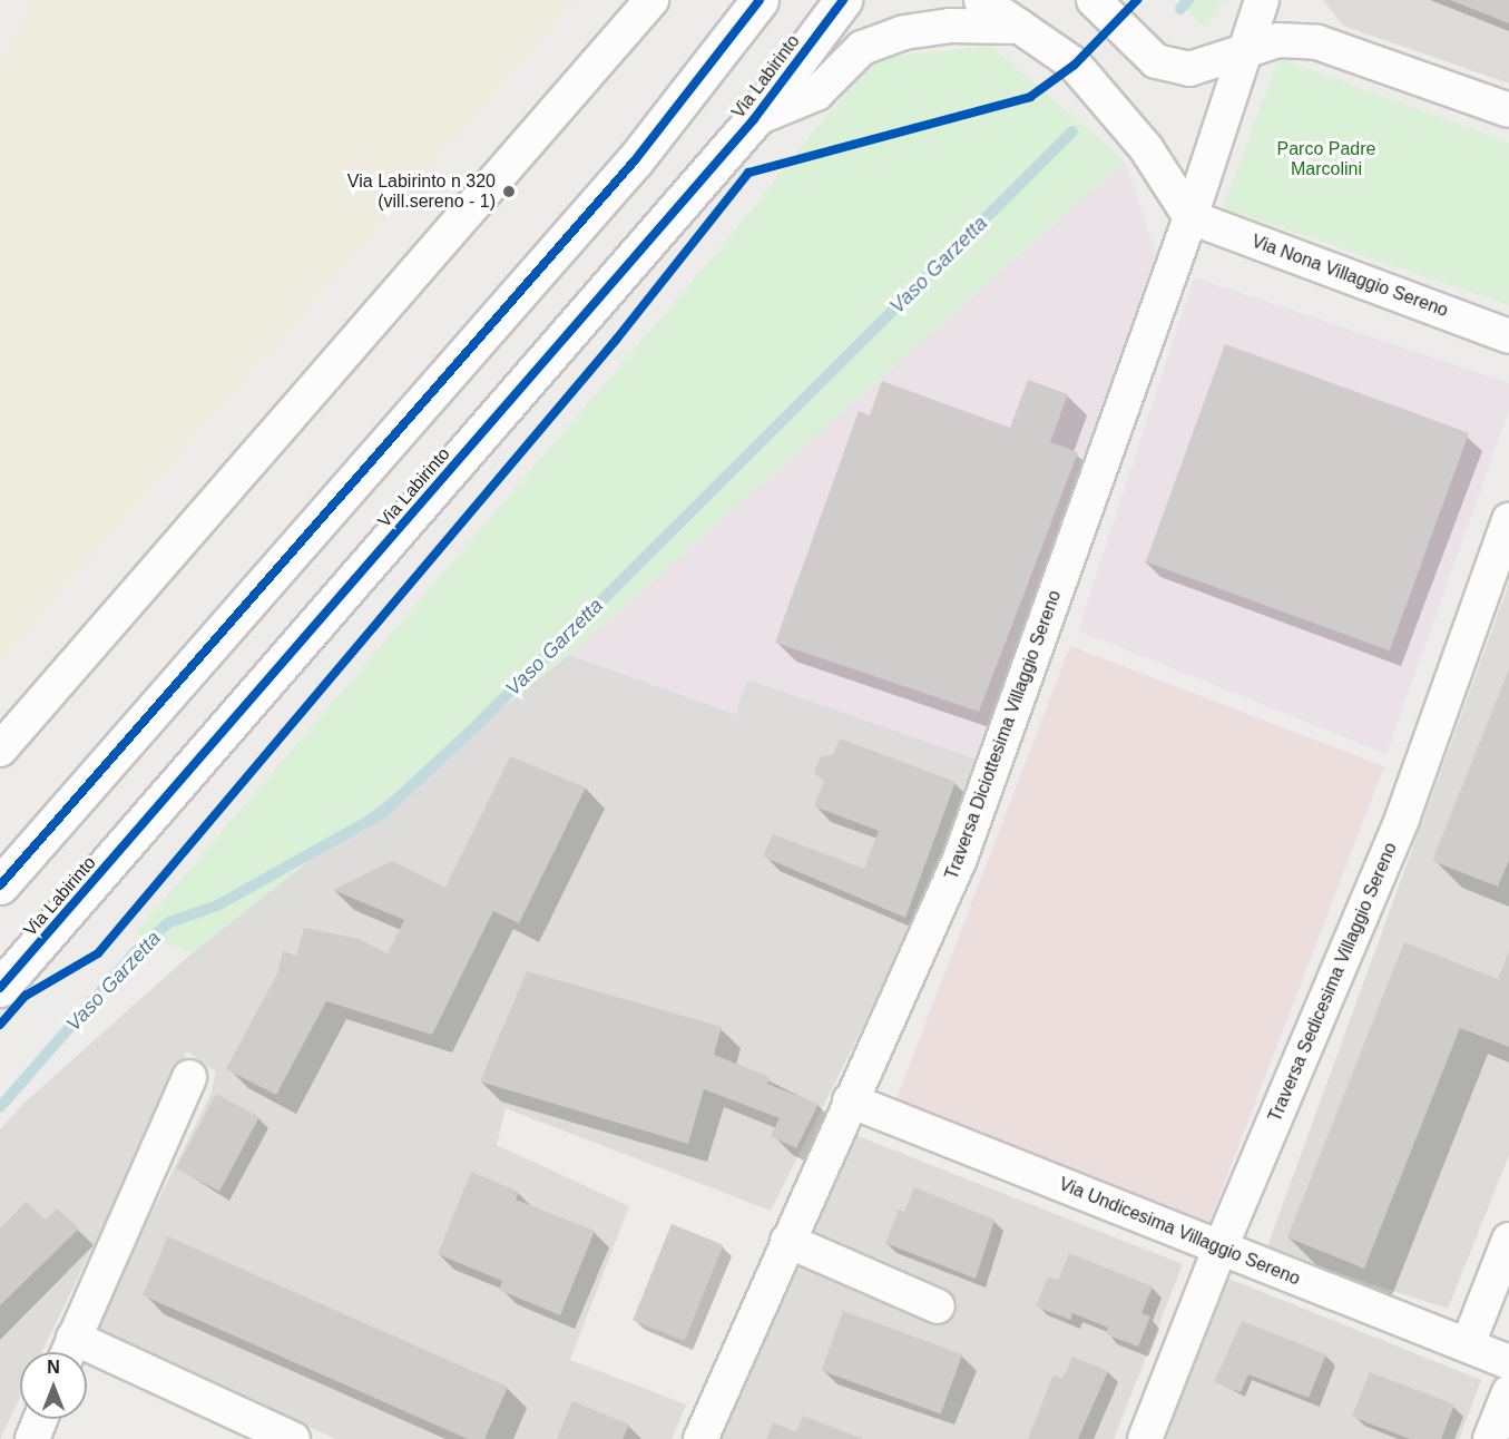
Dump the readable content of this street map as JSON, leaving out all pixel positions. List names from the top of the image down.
{
  "streets": {
    "street": [
      "Via Labirinto",
      "Via Nona Villaggio Sereno",
      "Traversa Diciottesima Villaggio Sereno",
      "Traversa Sedicesima Villaggio Sereno",
      "Via Undicesima Villaggio Sereno"
    ]
  },
  "crossings": [
    ["Via Nona Villaggio Sereno", "Traversa Diciottesima Villaggio Sereno"],
    ["Traversa Diciottesima Villaggio Sereno", "Via Undicesima Villaggio Sereno"],
    ["Traversa Sedicesima Villaggio Sereno", "Via Undicesima Villaggio Sereno"]
  ],
  "water": ["Vaso Garzetta"],
  "parks": ["Parco Padre Marcolini"],
  "places": ["Via Labirinto n 320 (vill.sereno - 1)"],
  "north": "top"
}
